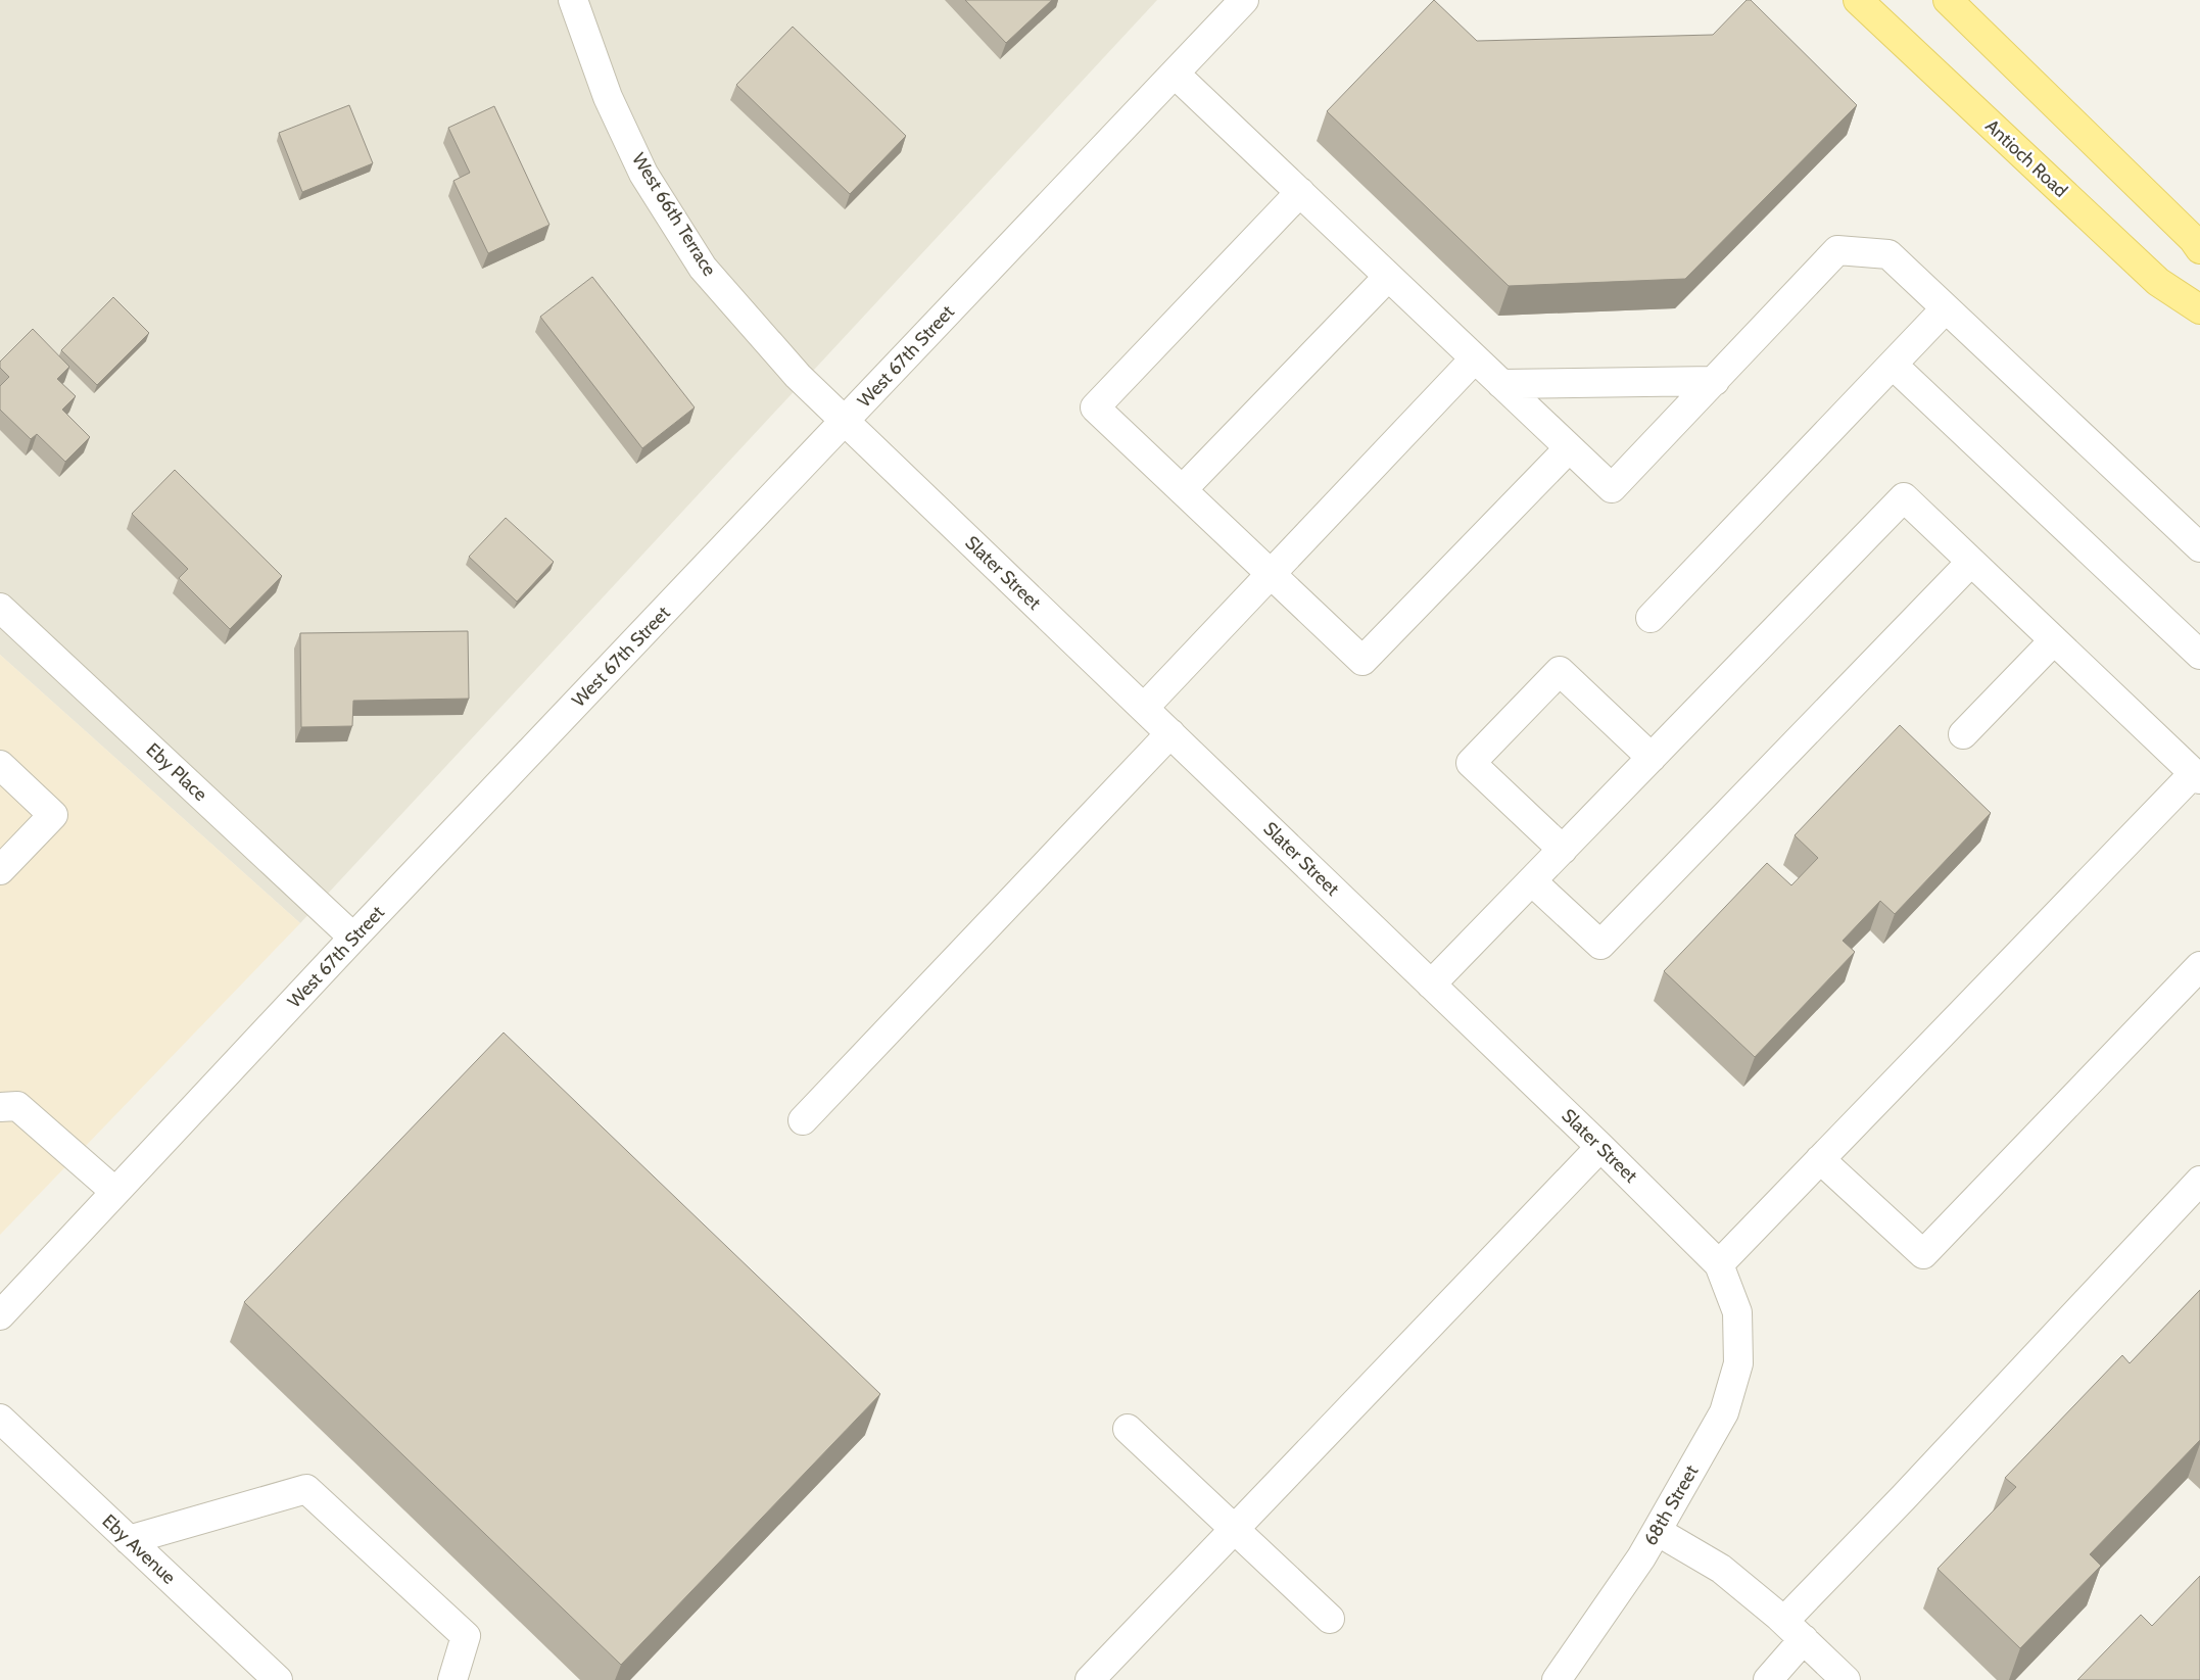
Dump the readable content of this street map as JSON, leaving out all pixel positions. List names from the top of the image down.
{
  "streets": {
    "main road": ["Antioch Road"],
    "street": [
      "West 66th Terrace",
      "West 67th Street",
      "Slater Street",
      "Eby Place",
      "68th Street",
      "Eby Avenue"
    ]
  },
  "crossings": [
    ["West 66th Terrace", "West 67th Street"],
    ["West 66th Terrace", "Slater Street"],
    ["West 67th Street", "Slater Street"],
    ["West 67th Street", "Eby Place"],
    ["Slater Street", "68th Street"]
  ]
}
